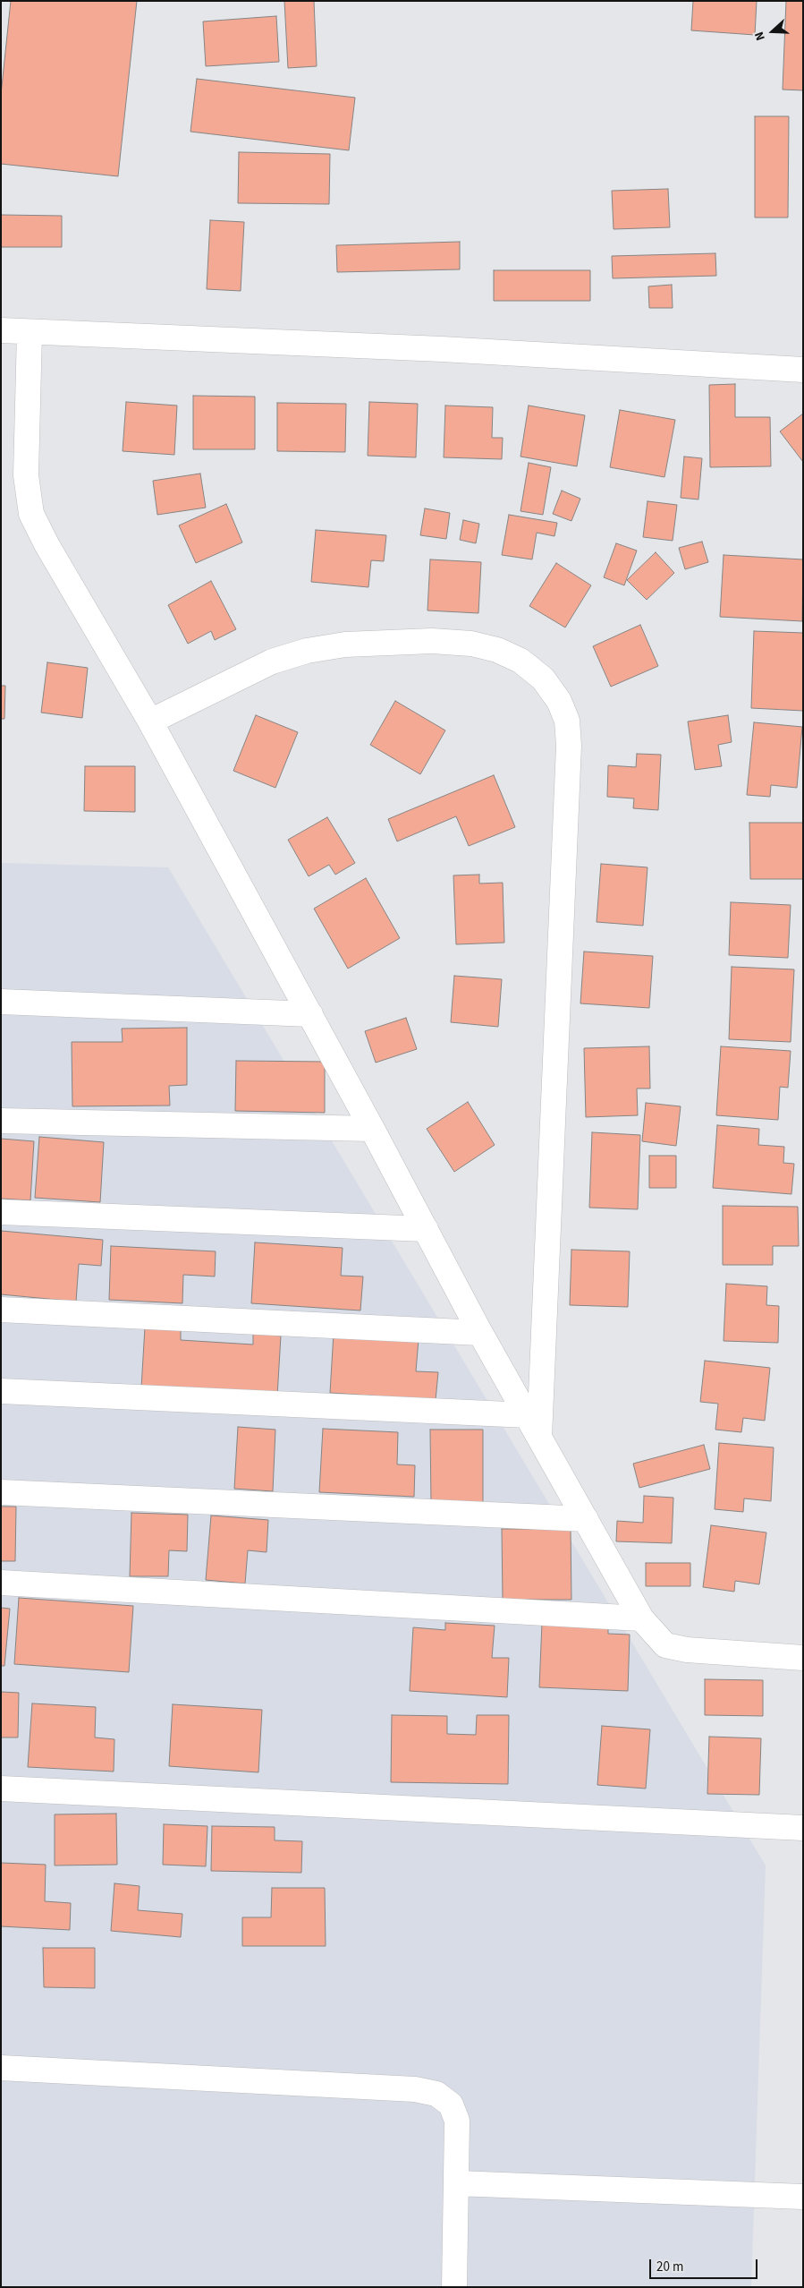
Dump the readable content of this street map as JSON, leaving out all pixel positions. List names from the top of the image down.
{
  "scale_bar": "20 m",
  "north": "left"
}
